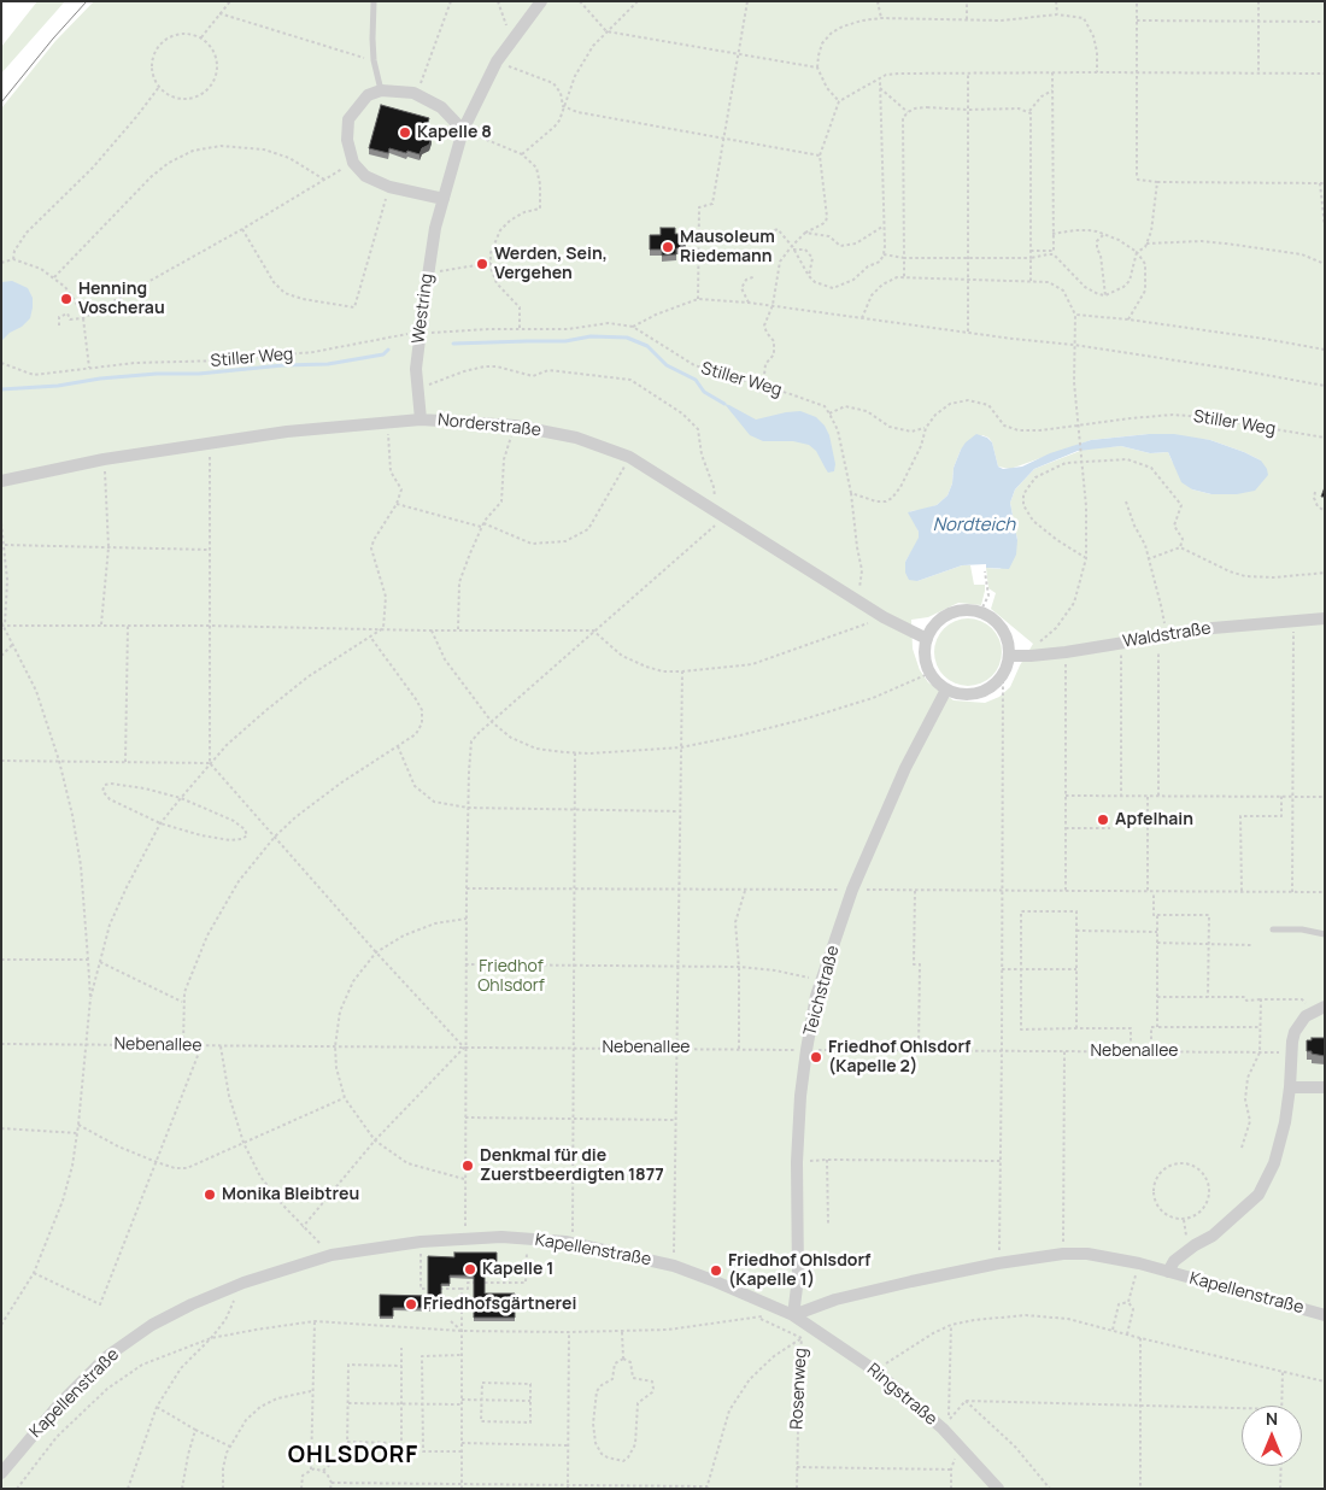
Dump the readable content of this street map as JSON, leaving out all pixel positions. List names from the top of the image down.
{
  "streets": {
    "street": [
      "Westring",
      "Norderstraße",
      "Waldstraße",
      "Teichstraße",
      "Kapellenstraße",
      "Ringstraße"
    ],
    "path": ["Stiller Weg", "Nebenallee", "Rosenweg"]
  },
  "crossings": [
    ["Westring", "Stiller Weg"],
    ["Westring", "Norderstraße"],
    ["Norderstraße", "Waldstraße"],
    ["Norderstraße", "Teichstraße"],
    ["Waldstraße", "Teichstraße"],
    ["Teichstraße", "Nebenallee"],
    ["Teichstraße", "Kapellenstraße"],
    ["Teichstraße", "Ringstraße"],
    ["Nebenallee", "Kapellenstraße"],
    ["Kapellenstraße", "Ringstraße"]
  ],
  "districts": ["OHLSDORF"],
  "water": ["Nordteich"],
  "parks": ["Friedhof Ohlsdorf"],
  "places": [
    "Kapelle 8",
    "Mausoleum Riedemann",
    "Werden, Sein, Vergehen",
    "Henning Voscherau",
    "Apfelhain",
    "Friedhof Ohlsdorf (Kapelle 2)",
    "Denkmal für die Zuerstbeerdigten 1877",
    "Monika Bleibtreu",
    "Kapelle 1",
    "Friedhof Ohlsdorf (Kapelle 1)",
    "Friedhofsgärtnerei"
  ],
  "north": "top"
}
